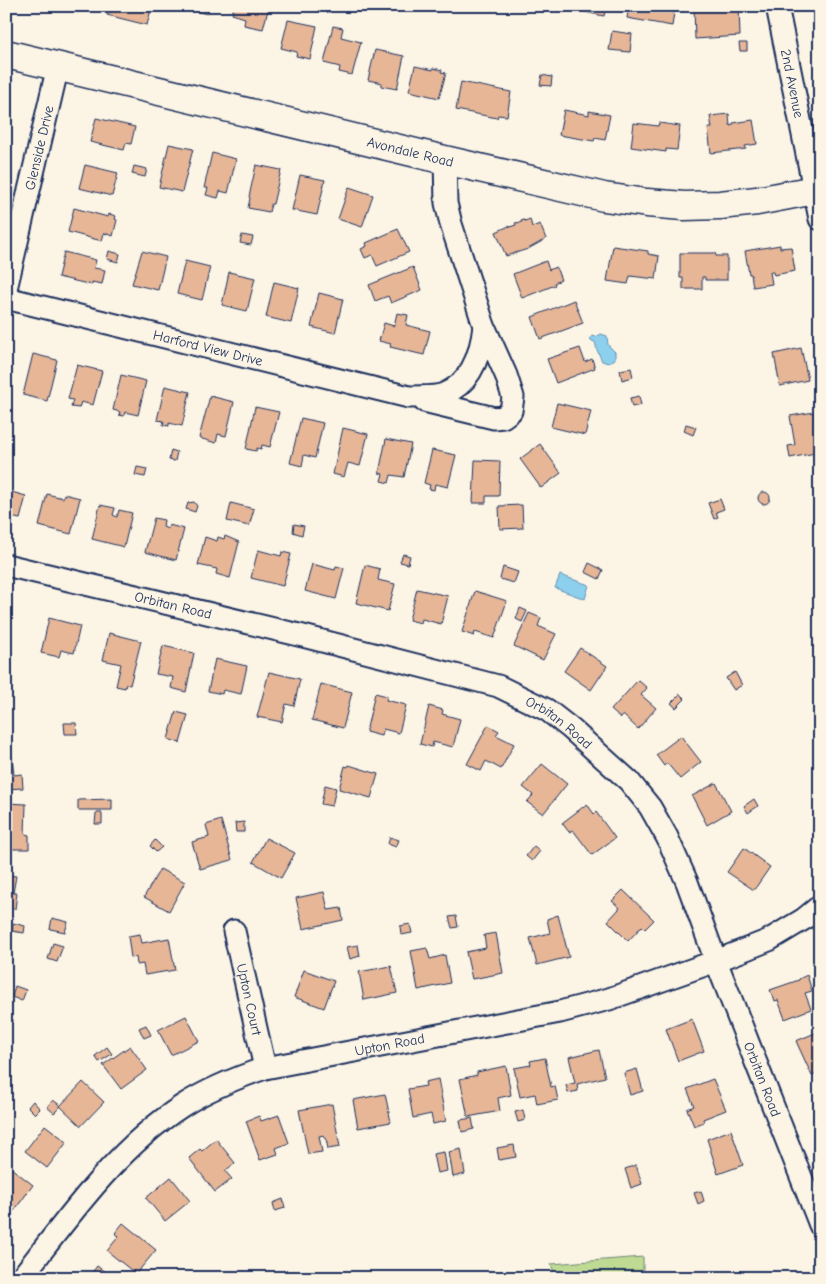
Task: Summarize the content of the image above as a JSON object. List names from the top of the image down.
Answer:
{
  "streets": {
    "street": [
      "2nd Avenue",
      "Glenside Drive",
      "Avondale Road",
      "Harford View Drive",
      "Orbitan Road",
      "Upton Court",
      "Upton Road"
    ]
  },
  "crossings": [
    ["2nd Avenue", "Avondale Road"],
    ["Glenside Drive", "Avondale Road"],
    ["Avondale Road", "Harford View Drive"],
    ["Orbitan Road", "Upton Road"],
    ["Upton Court", "Upton Road"]
  ]
}
